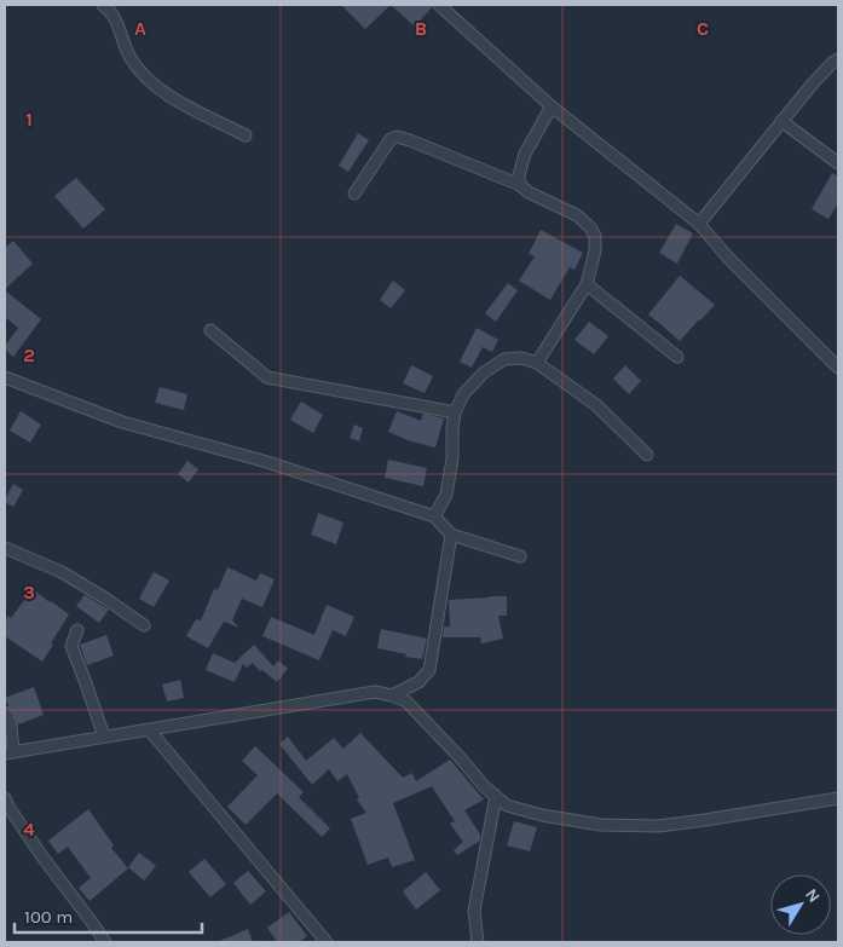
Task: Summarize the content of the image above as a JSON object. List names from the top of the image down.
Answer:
{
  "scale_bar": "100 m",
  "north": "top right",
  "grid": {
    "columns": ["A", "B", "C"],
    "rows": [
      "1",
      "2",
      "3",
      "4"
    ]
  }
}
